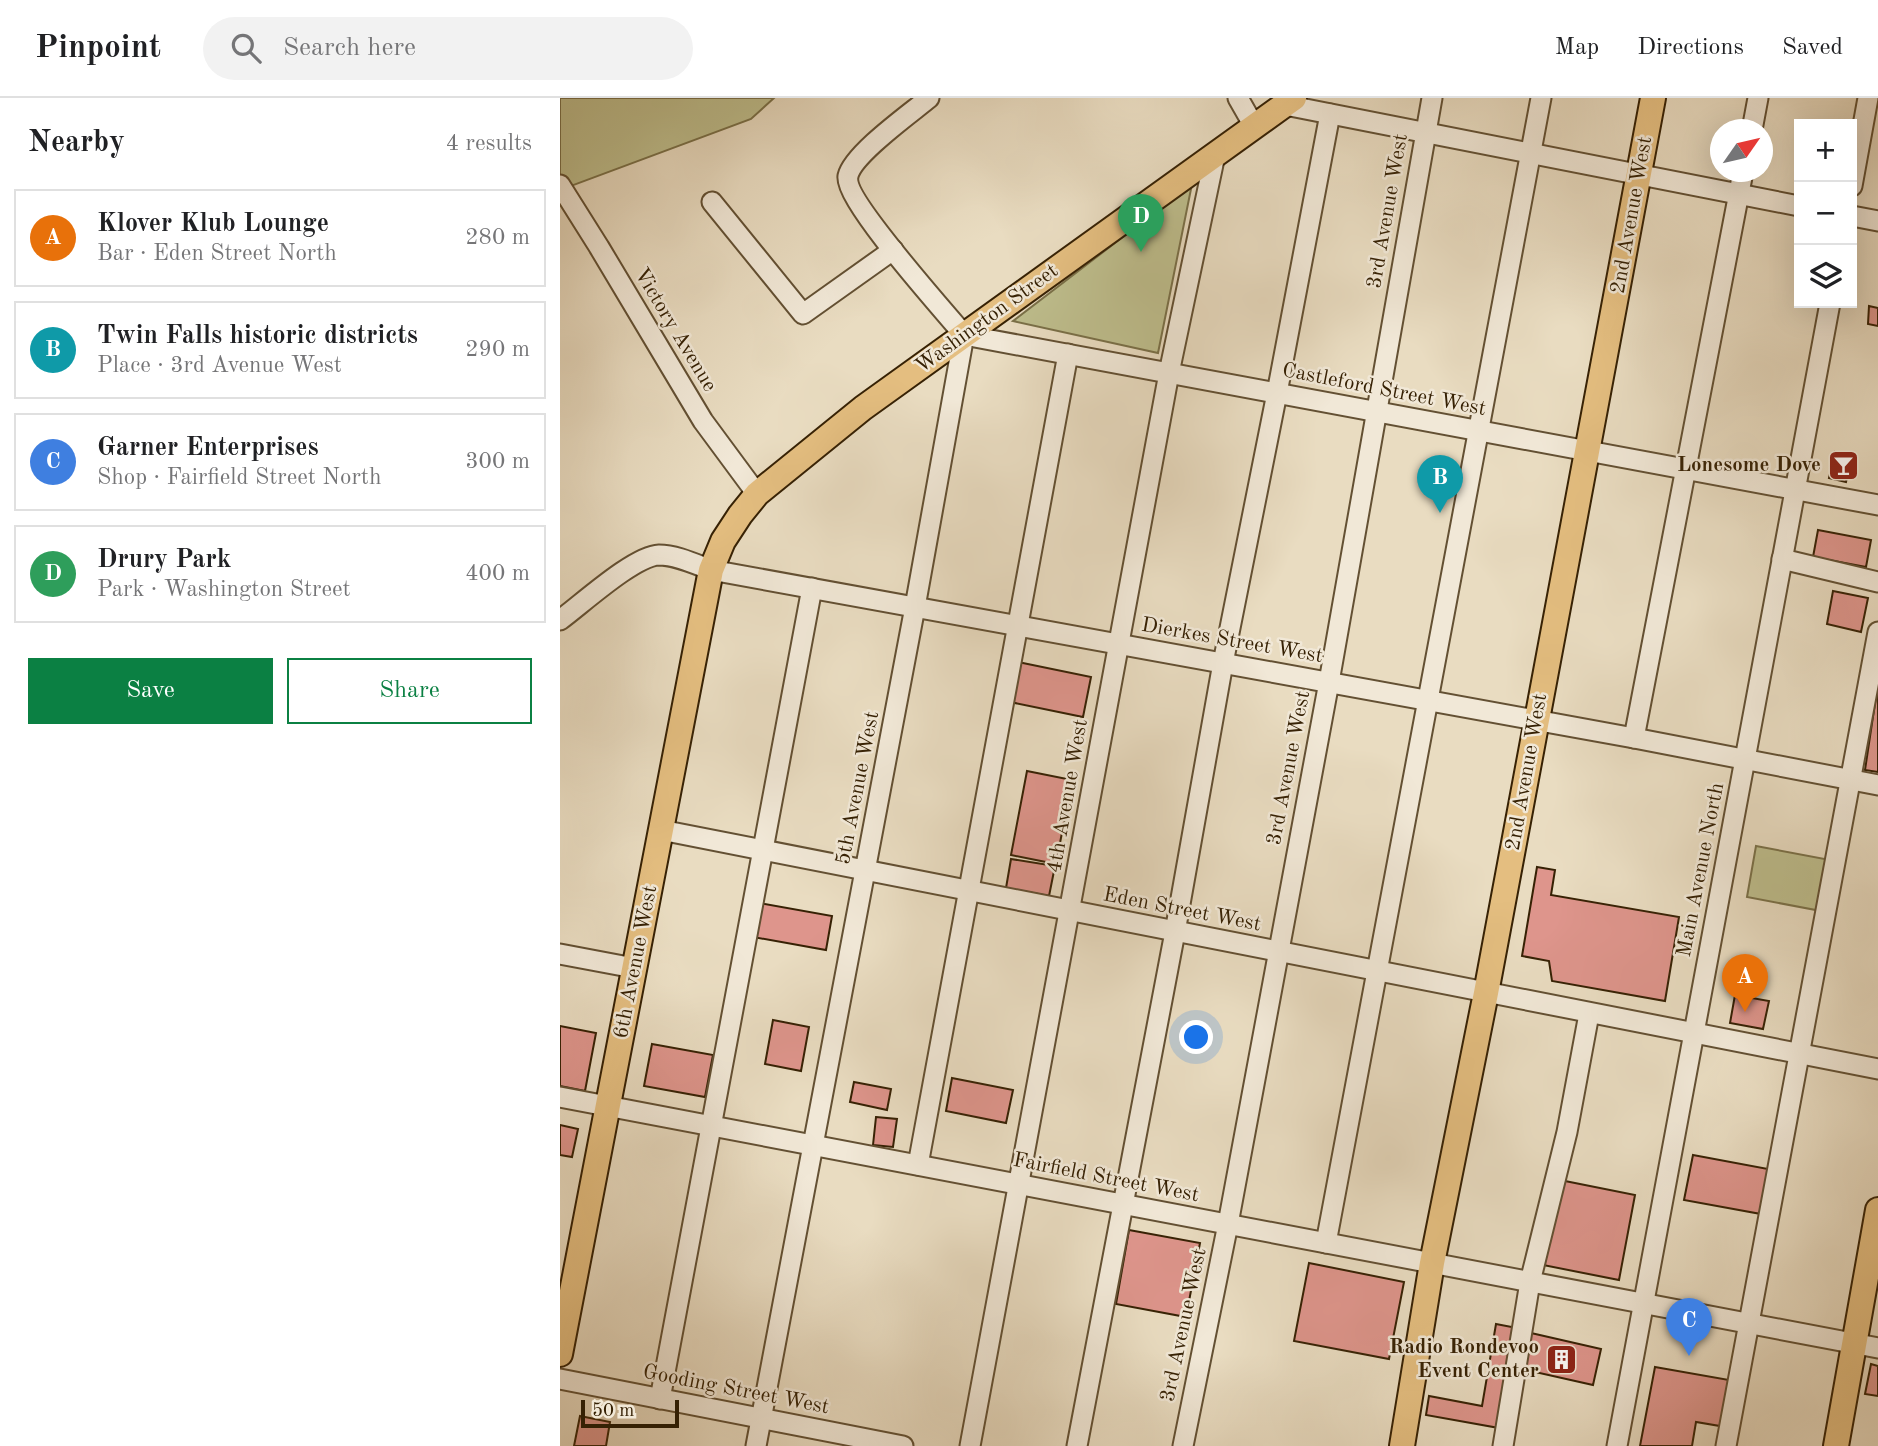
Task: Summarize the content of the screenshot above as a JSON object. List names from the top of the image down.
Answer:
{
  "streets": {
    "main road": ["2nd Avenue West", "Washington Street", "6th Avenue West"],
    "street": [
      "3rd Avenue West",
      "Victory Avenue",
      "Castleford Street West",
      "Dierkes Street West",
      "5th Avenue West",
      "4th Avenue West",
      "Main Avenue North",
      "Eden Street West",
      "Fairfield Street West",
      "Gooding Street West"
    ]
  },
  "crossings": [
    ["3rd Avenue West", "Castleford Street West"],
    ["3rd Avenue West", "Dierkes Street West"],
    ["3rd Avenue West", "Eden Street West"],
    ["3rd Avenue West", "Fairfield Street West"],
    ["2nd Avenue West", "Castleford Street West"],
    ["2nd Avenue West", "Dierkes Street West"],
    ["2nd Avenue West", "Eden Street West"],
    ["2nd Avenue West", "Fairfield Street West"],
    ["Washington Street", "Victory Avenue"],
    ["Washington Street", "Castleford Street West"],
    ["Washington Street", "Dierkes Street West"],
    ["Washington Street", "5th Avenue West"],
    ["Washington Street", "4th Avenue West"],
    ["Washington Street", "6th Avenue West"],
    ["Castleford Street West", "5th Avenue West"],
    ["Castleford Street West", "4th Avenue West"],
    ["Castleford Street West", "Main Avenue North"],
    ["Dierkes Street West", "5th Avenue West"],
    ["Dierkes Street West", "4th Avenue West"],
    ["Dierkes Street West", "Main Avenue North"],
    ["Dierkes Street West", "6th Avenue West"],
    ["5th Avenue West", "Eden Street West"],
    ["5th Avenue West", "Fairfield Street West"],
    ["5th Avenue West", "Gooding Street West"],
    ["4th Avenue West", "Eden Street West"],
    ["4th Avenue West", "Fairfield Street West"],
    ["Main Avenue North", "Eden Street West"],
    ["Main Avenue North", "Fairfield Street West"],
    ["Eden Street West", "6th Avenue West"],
    ["6th Avenue West", "Fairfield Street West"]
  ],
  "places": {
    "bar": ["Lonesome Dove"],
    "building": ["Radio Rondevoo Event Center"]
  },
  "scale_bar": "50 m",
  "north": "top right",
  "page": {
    "header": "Pinpoint",
    "search": "Search here",
    "nav": ["Map", "Directions", "Saved"],
    "heading": ["Nearby", "4 results"],
    "map_buttons": ["+", "−"],
    "list": [
      {
        "mark": "A",
        "name": "Klover Klub Lounge",
        "note": "Bar · Eden Street North",
        "value": "280 m"
      },
      {
        "mark": "B",
        "name": "Twin Falls historic districts",
        "note": "Place · 3rd Avenue West",
        "value": "290 m"
      },
      {
        "mark": "C",
        "name": "Garner Enterprises",
        "note": "Shop · Fairfield Street North",
        "value": "300 m"
      },
      {
        "mark": "D",
        "name": "Drury Park",
        "note": "Park · Washington Street",
        "value": "400 m"
      }
    ],
    "pins": [
      "D",
      "B",
      "A",
      "C"
    ],
    "buttons": ["Save", "Share"],
    "scale": "50 m"
  }
}
